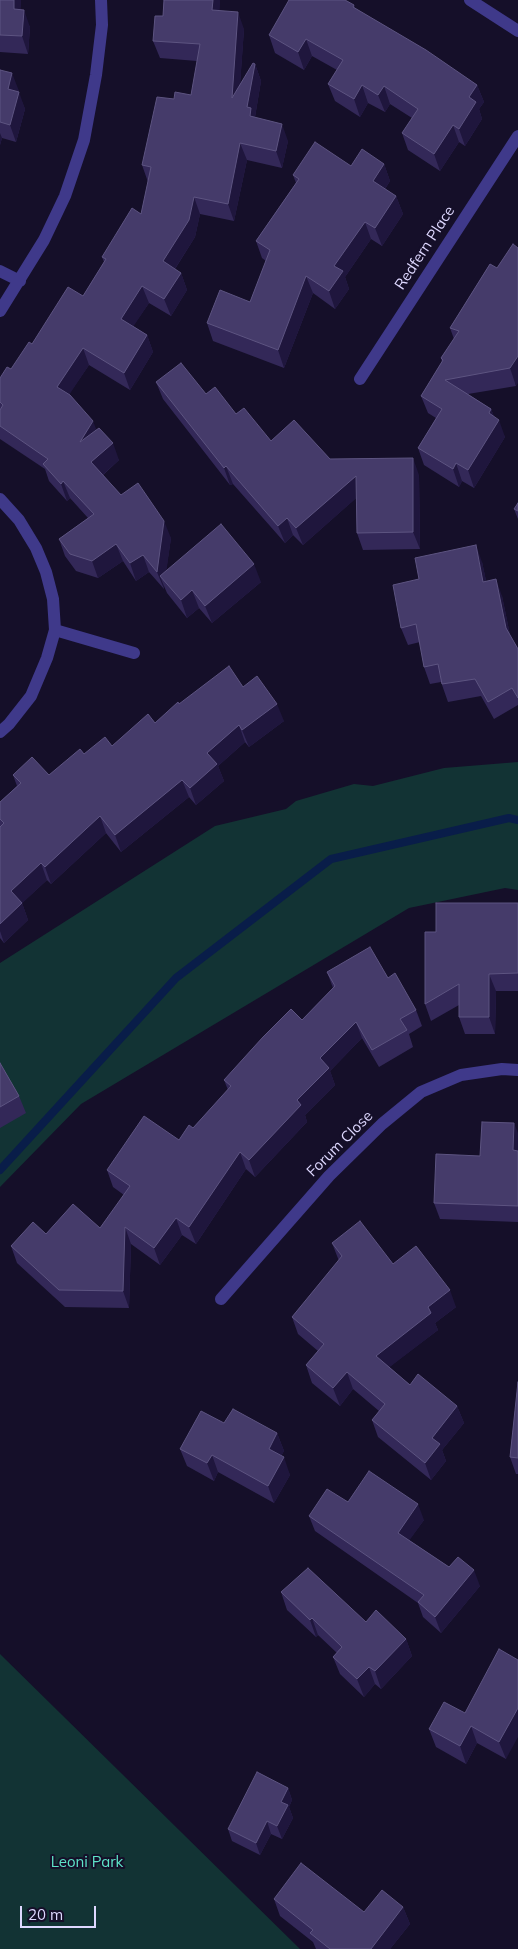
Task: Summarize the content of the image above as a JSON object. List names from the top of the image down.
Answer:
{
  "streets": {
    "street": ["Redfern Place", "Forum Close"]
  },
  "parks": ["Leoni Park"],
  "scale_bar": "20 m"
}
